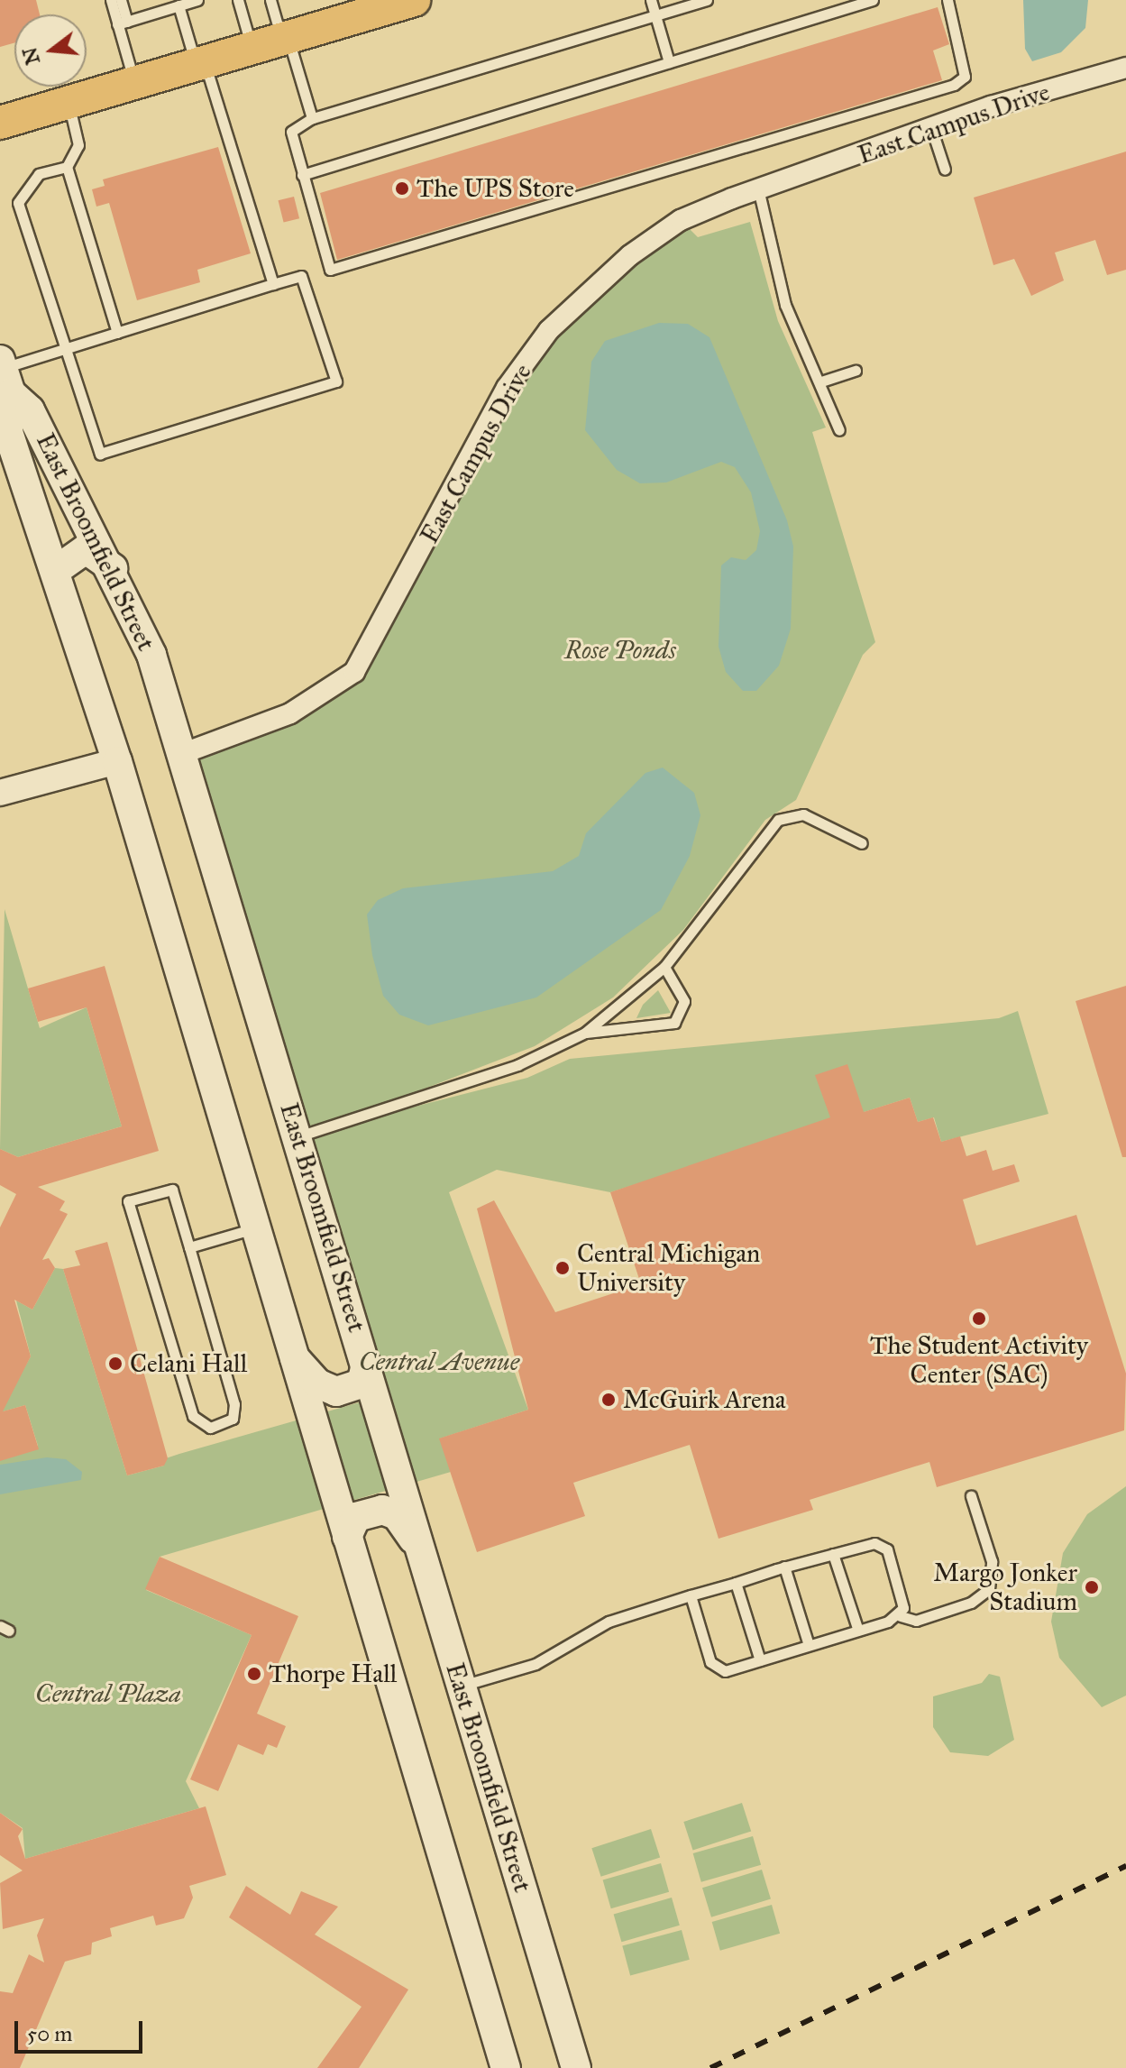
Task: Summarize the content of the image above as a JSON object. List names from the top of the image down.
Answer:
{
  "streets": {
    "main road": ["East Broomfield Street"],
    "street": ["East Campus Drive"]
  },
  "crossings": [
    ["East Campus Drive", "East Broomfield Street"]
  ],
  "parks": ["Rose Ponds", "Central Avenue", "Central Plaza"],
  "places": [
    "The UPS Store",
    "Central Michigan University",
    "The Student Activity Center (SAC)",
    "Celani Hall",
    "McGuirk Arena",
    "Margo Jonker Stadium",
    "Thorpe Hall"
  ],
  "scale_bar": "50 m",
  "north": "left"
}
